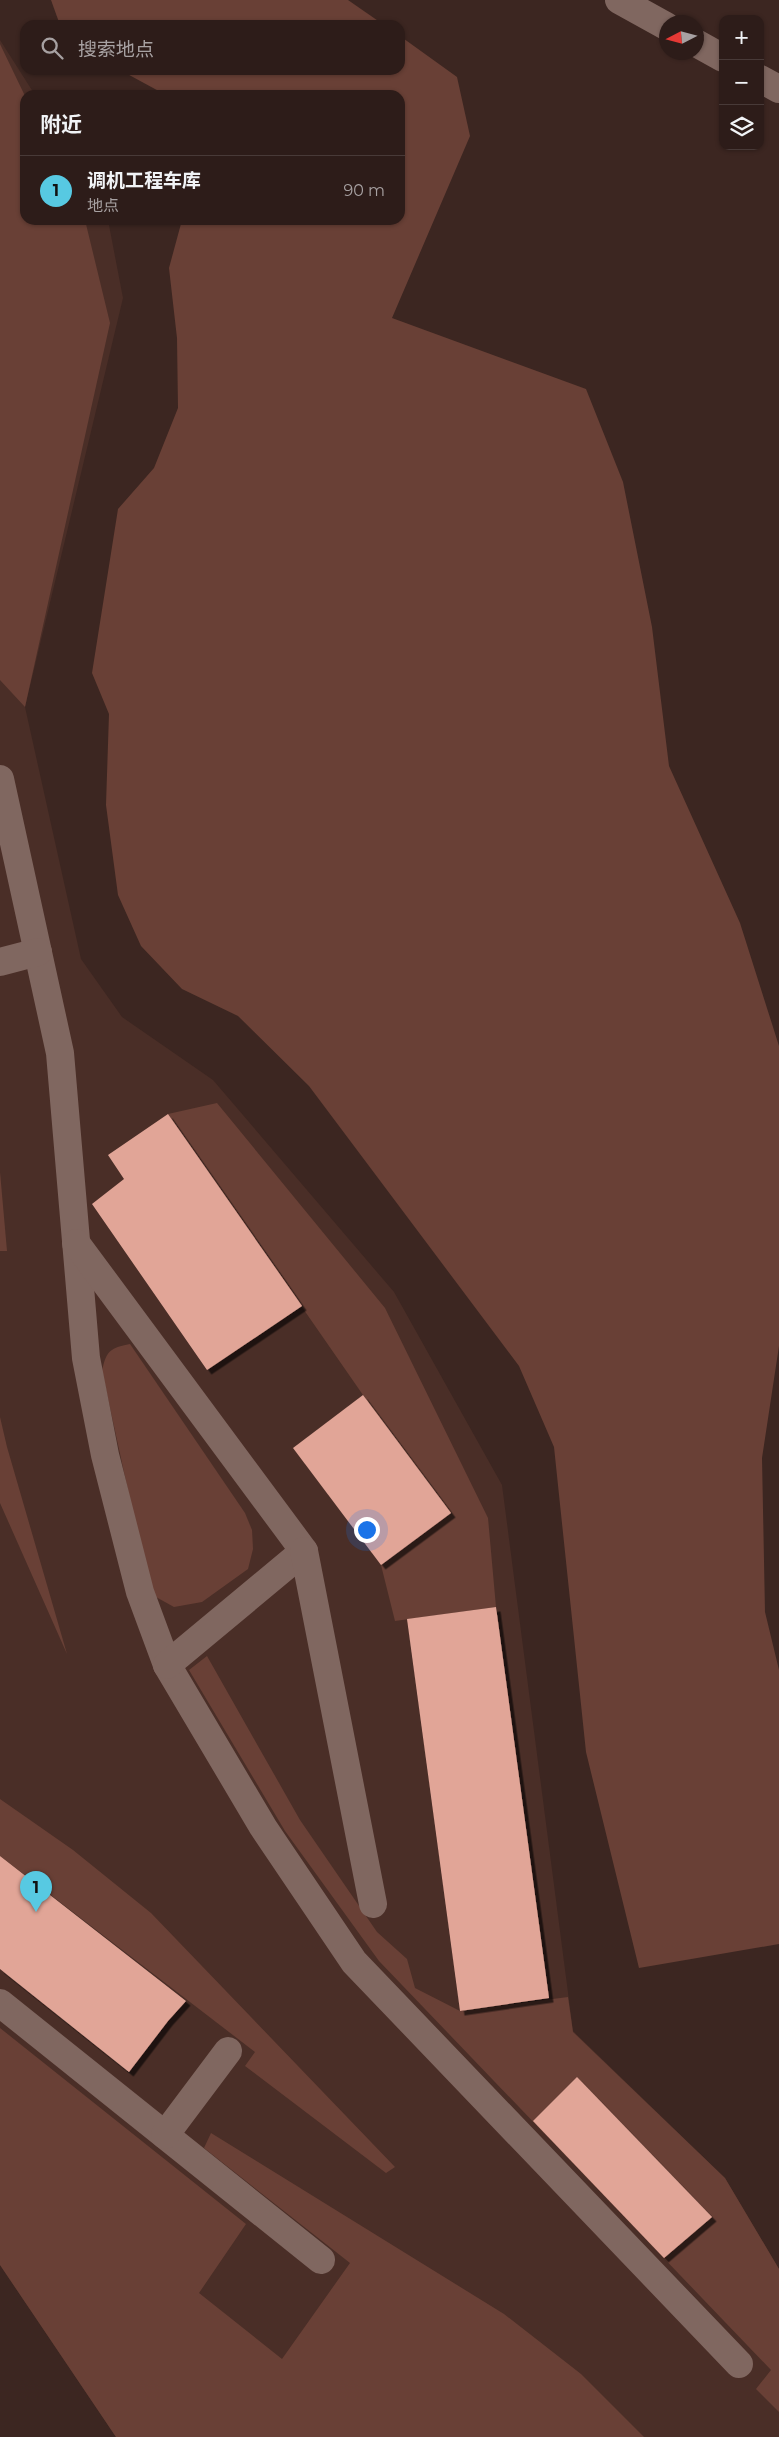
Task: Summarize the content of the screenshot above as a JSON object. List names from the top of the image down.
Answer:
{
  "north": "left",
  "page": {
    "map_buttons": ["+", "−"],
    "search": "搜索地点",
    "heading": "附近",
    "list": [
      {
        "mark": "1",
        "name": "调机工程车库",
        "note": "地点",
        "value": "90 m"
      }
    ],
    "pins": "1"
  }
}
